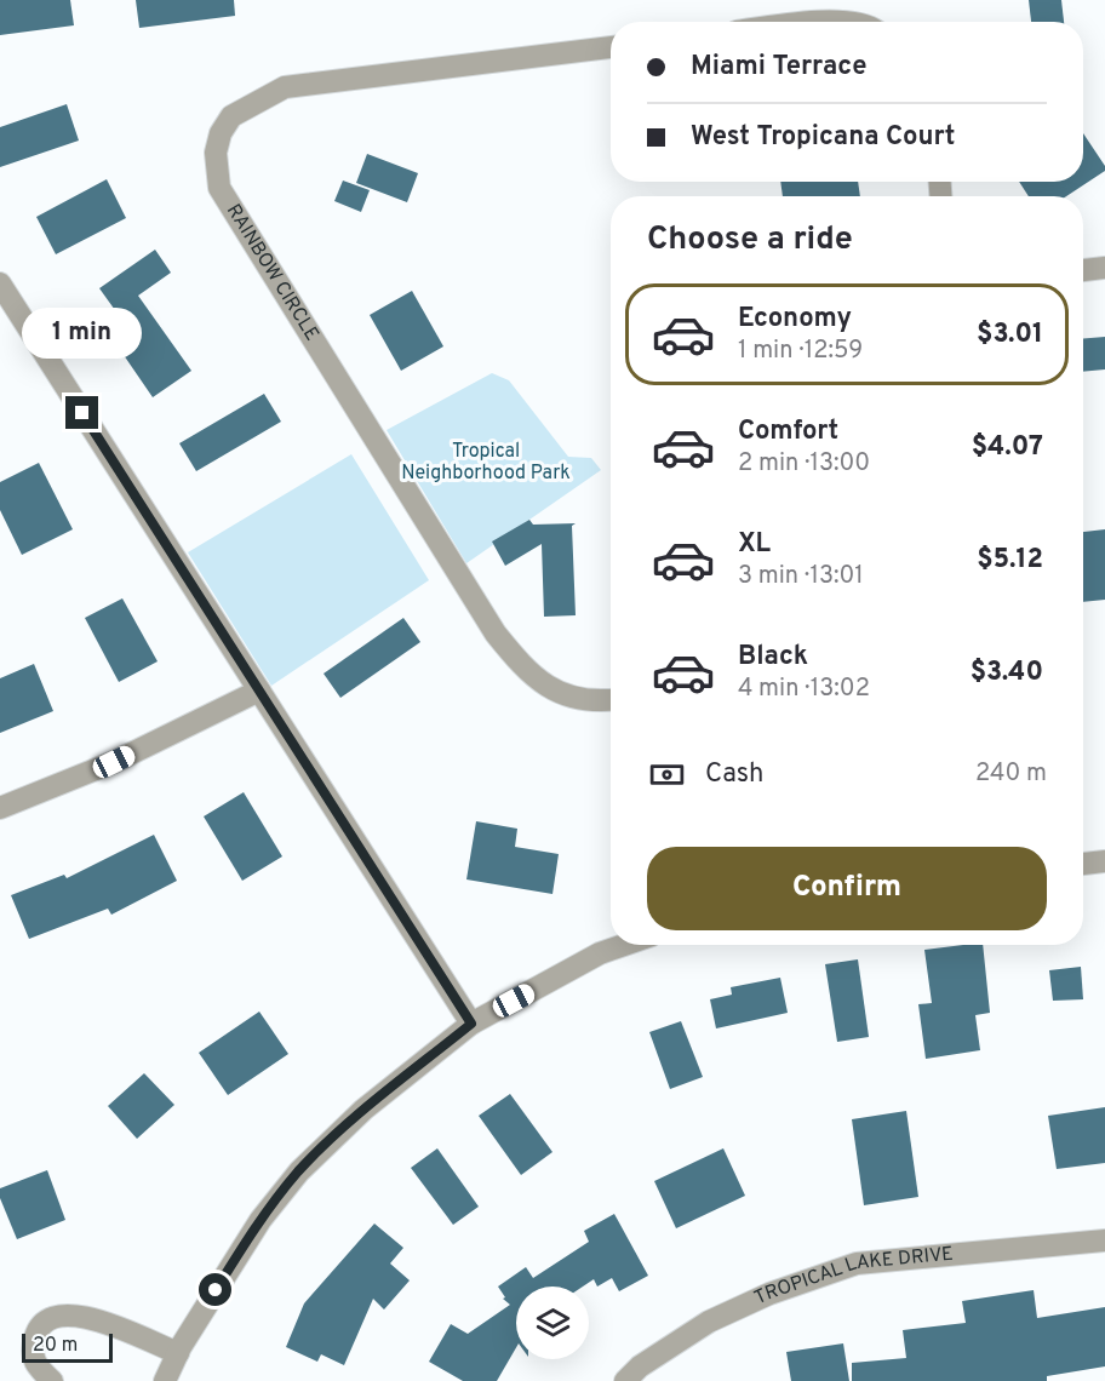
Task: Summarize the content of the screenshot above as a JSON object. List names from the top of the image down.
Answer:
{
  "streets": {
    "street": ["RAINBOW CIRCLE", "TROPICAL LAKE DRIVE"]
  },
  "parks": ["Tropical Neighborhood Park"],
  "scale_bar": "20 m",
  "page": {
    "banner": ["Miami Terrace", "West Tropicana Court"],
    "heading": "Choose a ride",
    "list": [
      {
        "name": "Economy",
        "note": "1 min · 12:59",
        "value": "$3.01"
      },
      {
        "name": "Comfort",
        "note": "2 min · 13:00",
        "value": "$4.07"
      },
      {
        "name": "XL",
        "note": "3 min · 13:01",
        "value": "$5.12"
      },
      {
        "name": "Black",
        "note": "4 min · 13:02",
        "value": "$3.40"
      }
    ],
    "bubble": "1 min",
    "pay": ["Cash", "240 m"],
    "buttons": "Confirm",
    "scale": "20 m"
  }
}
